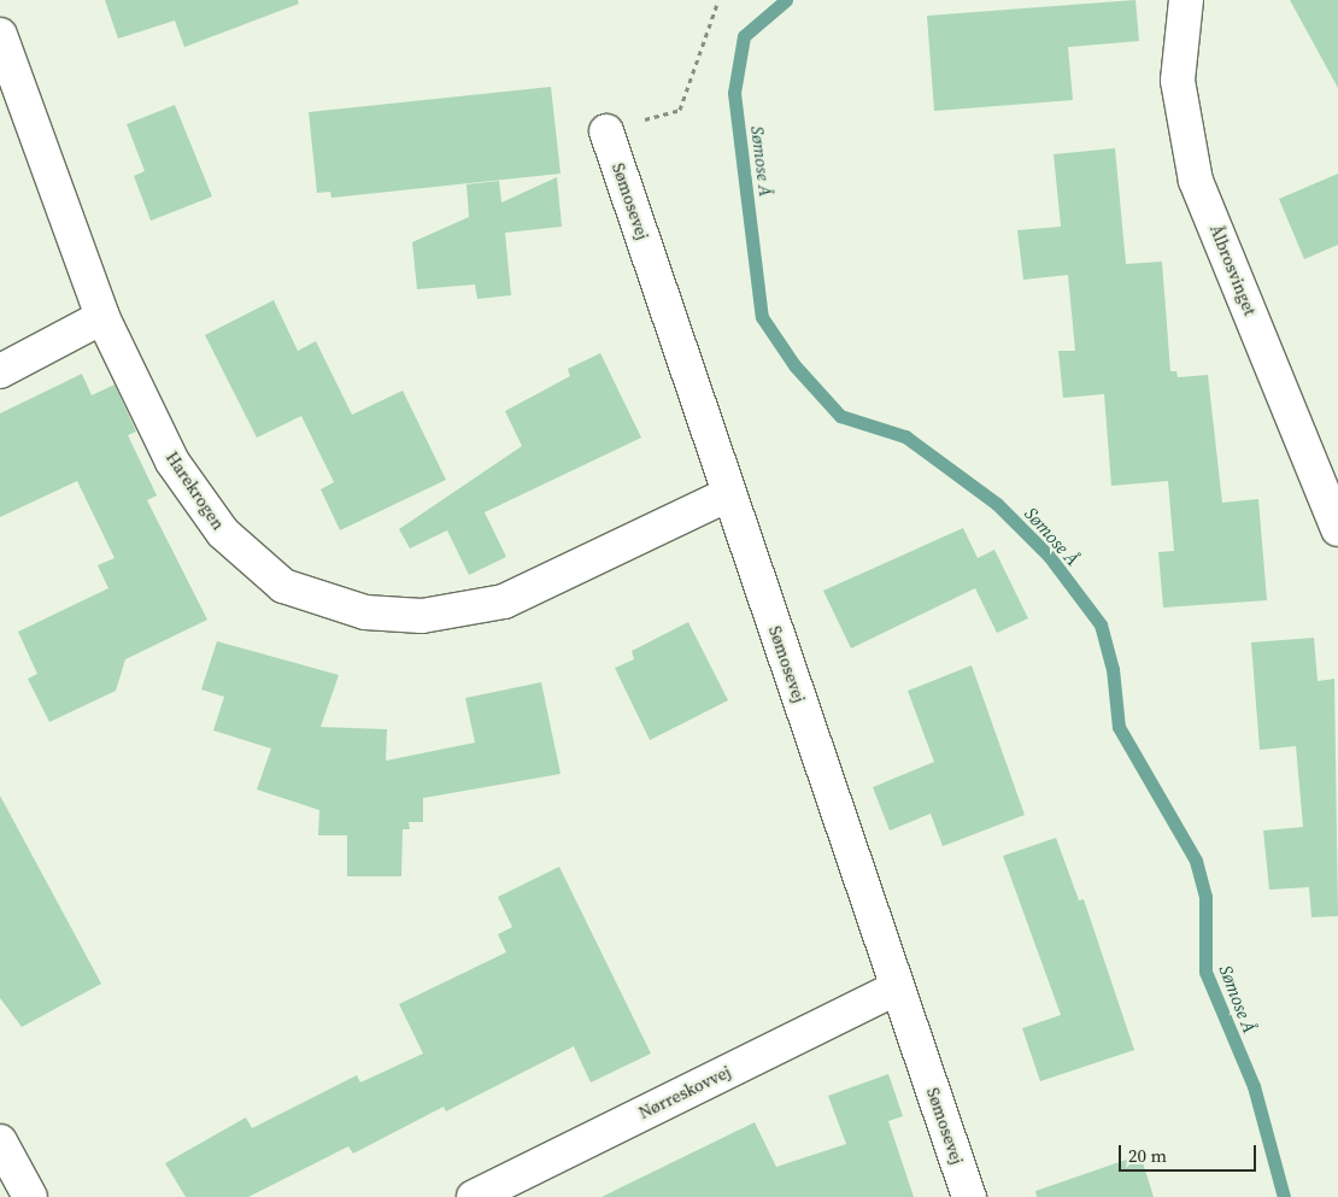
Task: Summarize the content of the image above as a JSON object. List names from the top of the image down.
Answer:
{
  "streets": {
    "street": [
      "Sømosevej",
      "Ålbrosvinget",
      "Harekrogen",
      "Nørreskovvej"
    ]
  },
  "crossings": [
    ["Sømosevej", "Harekrogen"],
    ["Sømosevej", "Nørreskovvej"]
  ],
  "water": ["Sømose Å"],
  "scale_bar": "20 m"
}
